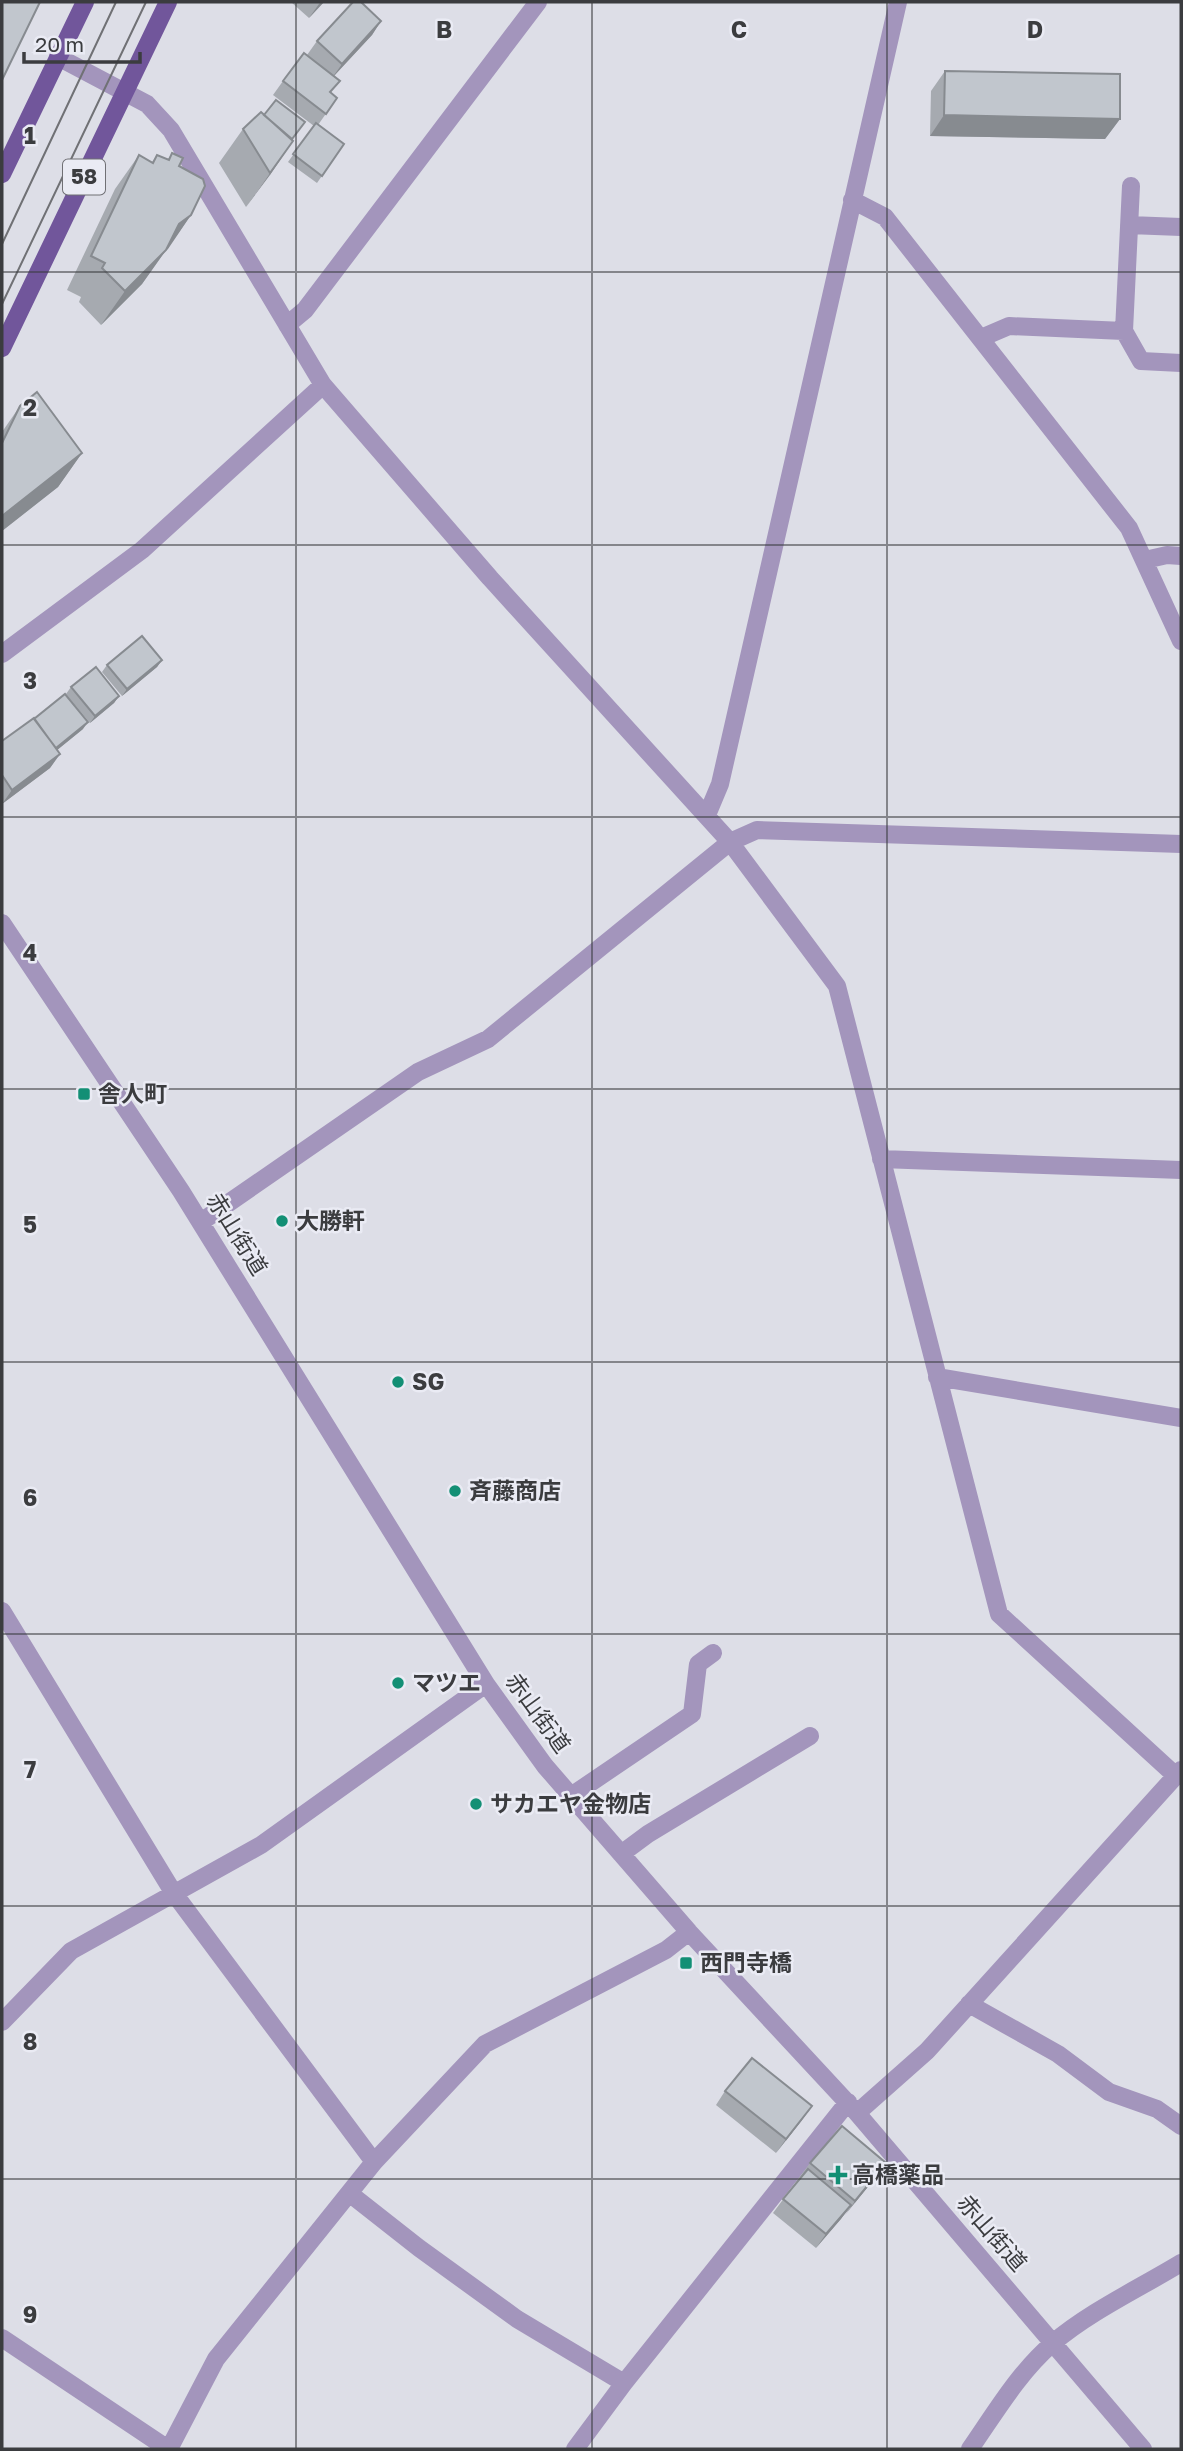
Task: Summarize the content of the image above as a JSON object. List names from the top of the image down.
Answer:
{
  "streets": {
    "main road": ["58"],
    "street": ["赤山街道"]
  },
  "places": {
    "transit": ["舎人町", "西門寺橋"],
    "other": [
      "大勝軒",
      "SG",
      "斉藤商店",
      "マツエ",
      "サカエヤ金物店"
    ],
    "health": ["高橋薬品"]
  },
  "scale_bar": "20 m",
  "grid": {
    "columns": ["B", "C", "D"],
    "rows": [
      "1",
      "2",
      "3",
      "4",
      "5",
      "6",
      "7",
      "8",
      "9"
    ]
  }
}
